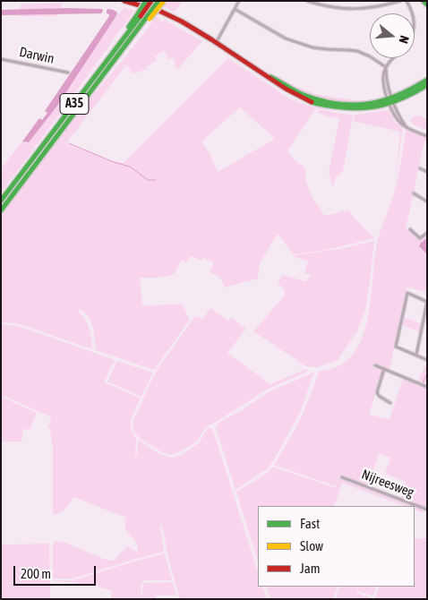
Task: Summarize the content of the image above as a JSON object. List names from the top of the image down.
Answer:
{
  "streets": {
    "main road": ["A35"],
    "street": ["Darwin", "Nijreesweg"]
  },
  "legend": ["Fast", "Slow", "Jam"],
  "scale_bar": "200 m",
  "north": "right"
}
